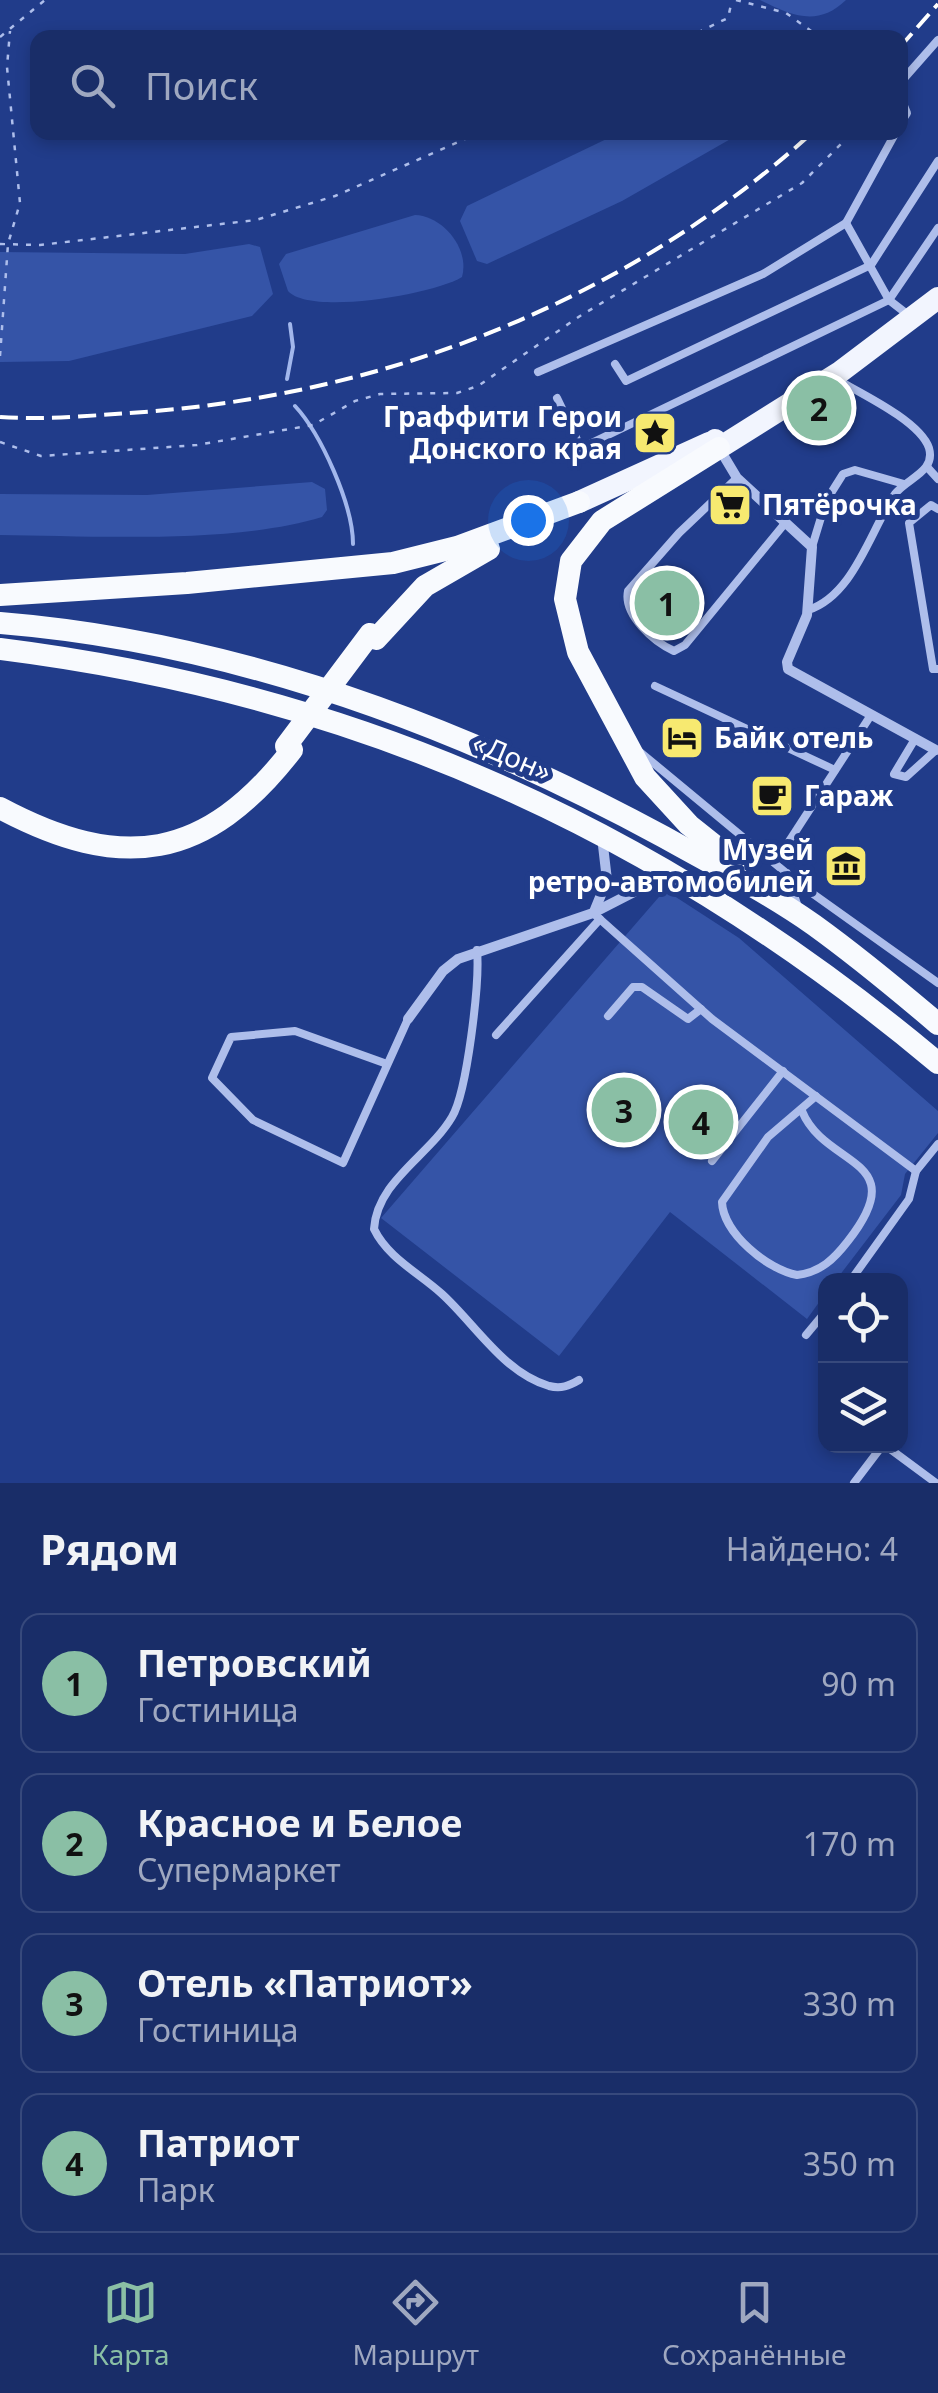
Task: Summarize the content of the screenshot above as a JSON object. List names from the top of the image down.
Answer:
{
  "streets": {
    "highway": ["«Дон»"]
  },
  "places": {
    "place": ["Граффити Герои Донского края"],
    "supermarket": ["Пятёрочка"],
    "hotel": ["Байк отель"],
    "cafe": ["Гараж"],
    "museum": ["Музей ретро-автомобилей"]
  },
  "page": {
    "search": "Поиск",
    "pins": [
      "2",
      "1",
      "3",
      "4"
    ],
    "heading": ["Рядом", "Найдено: 4"],
    "list": [
      {
        "mark": "1",
        "name": "Петровский",
        "note": "Гостиница",
        "value": "90 m"
      },
      {
        "mark": "2",
        "name": "Красное и Белое",
        "note": "Супермаркет",
        "value": "170 m"
      },
      {
        "mark": "3",
        "name": "Отель «Патриот»",
        "note": "Гостиница",
        "value": "330 m"
      },
      {
        "mark": "4",
        "name": "Патриот",
        "note": "Парк",
        "value": "350 m"
      }
    ],
    "nav": ["Карта", "Маршрут", "Сохранённые"]
  }
}
